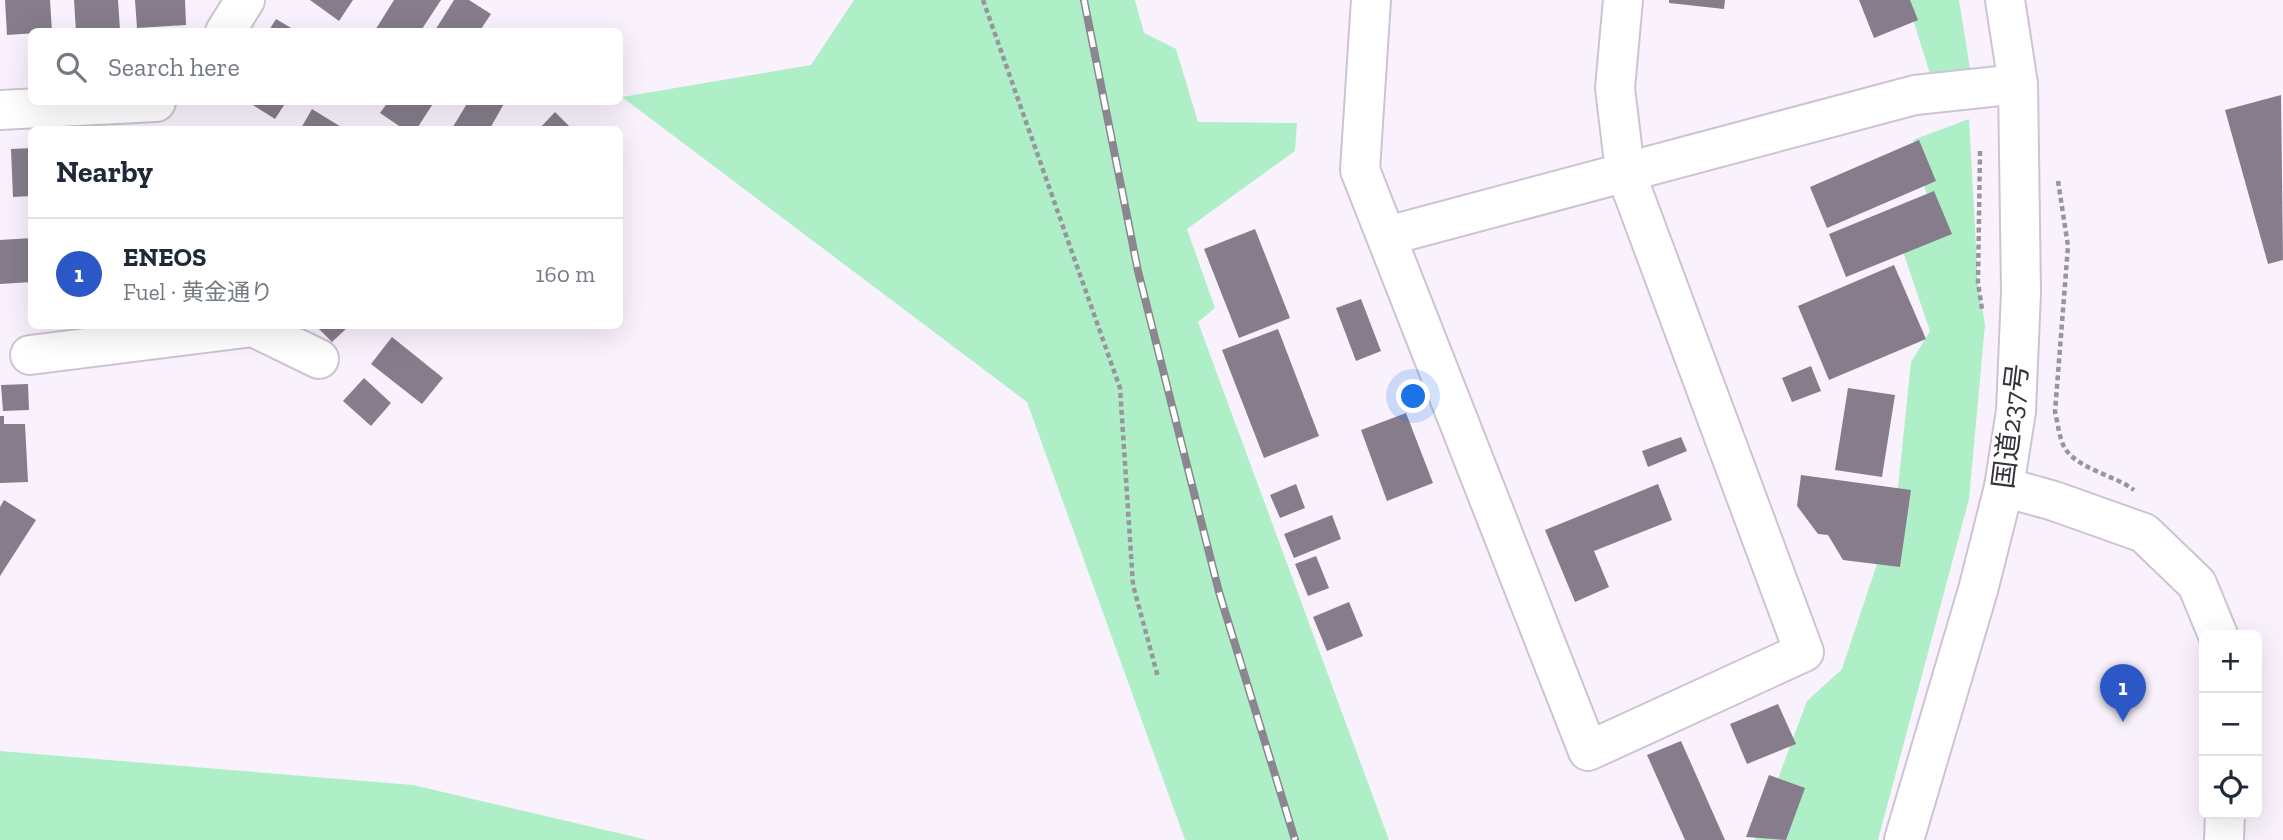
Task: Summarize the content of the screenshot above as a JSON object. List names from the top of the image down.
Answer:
{
  "streets": {
    "main road": ["国道237号"]
  },
  "page": {
    "search": "Search here",
    "heading": "Nearby",
    "list": [
      {
        "mark": "1",
        "name": "ENEOS",
        "note": "Fuel · 黄金通り",
        "value": "160 m"
      }
    ],
    "map_buttons": ["+", "−"],
    "pins": "1"
  }
}
